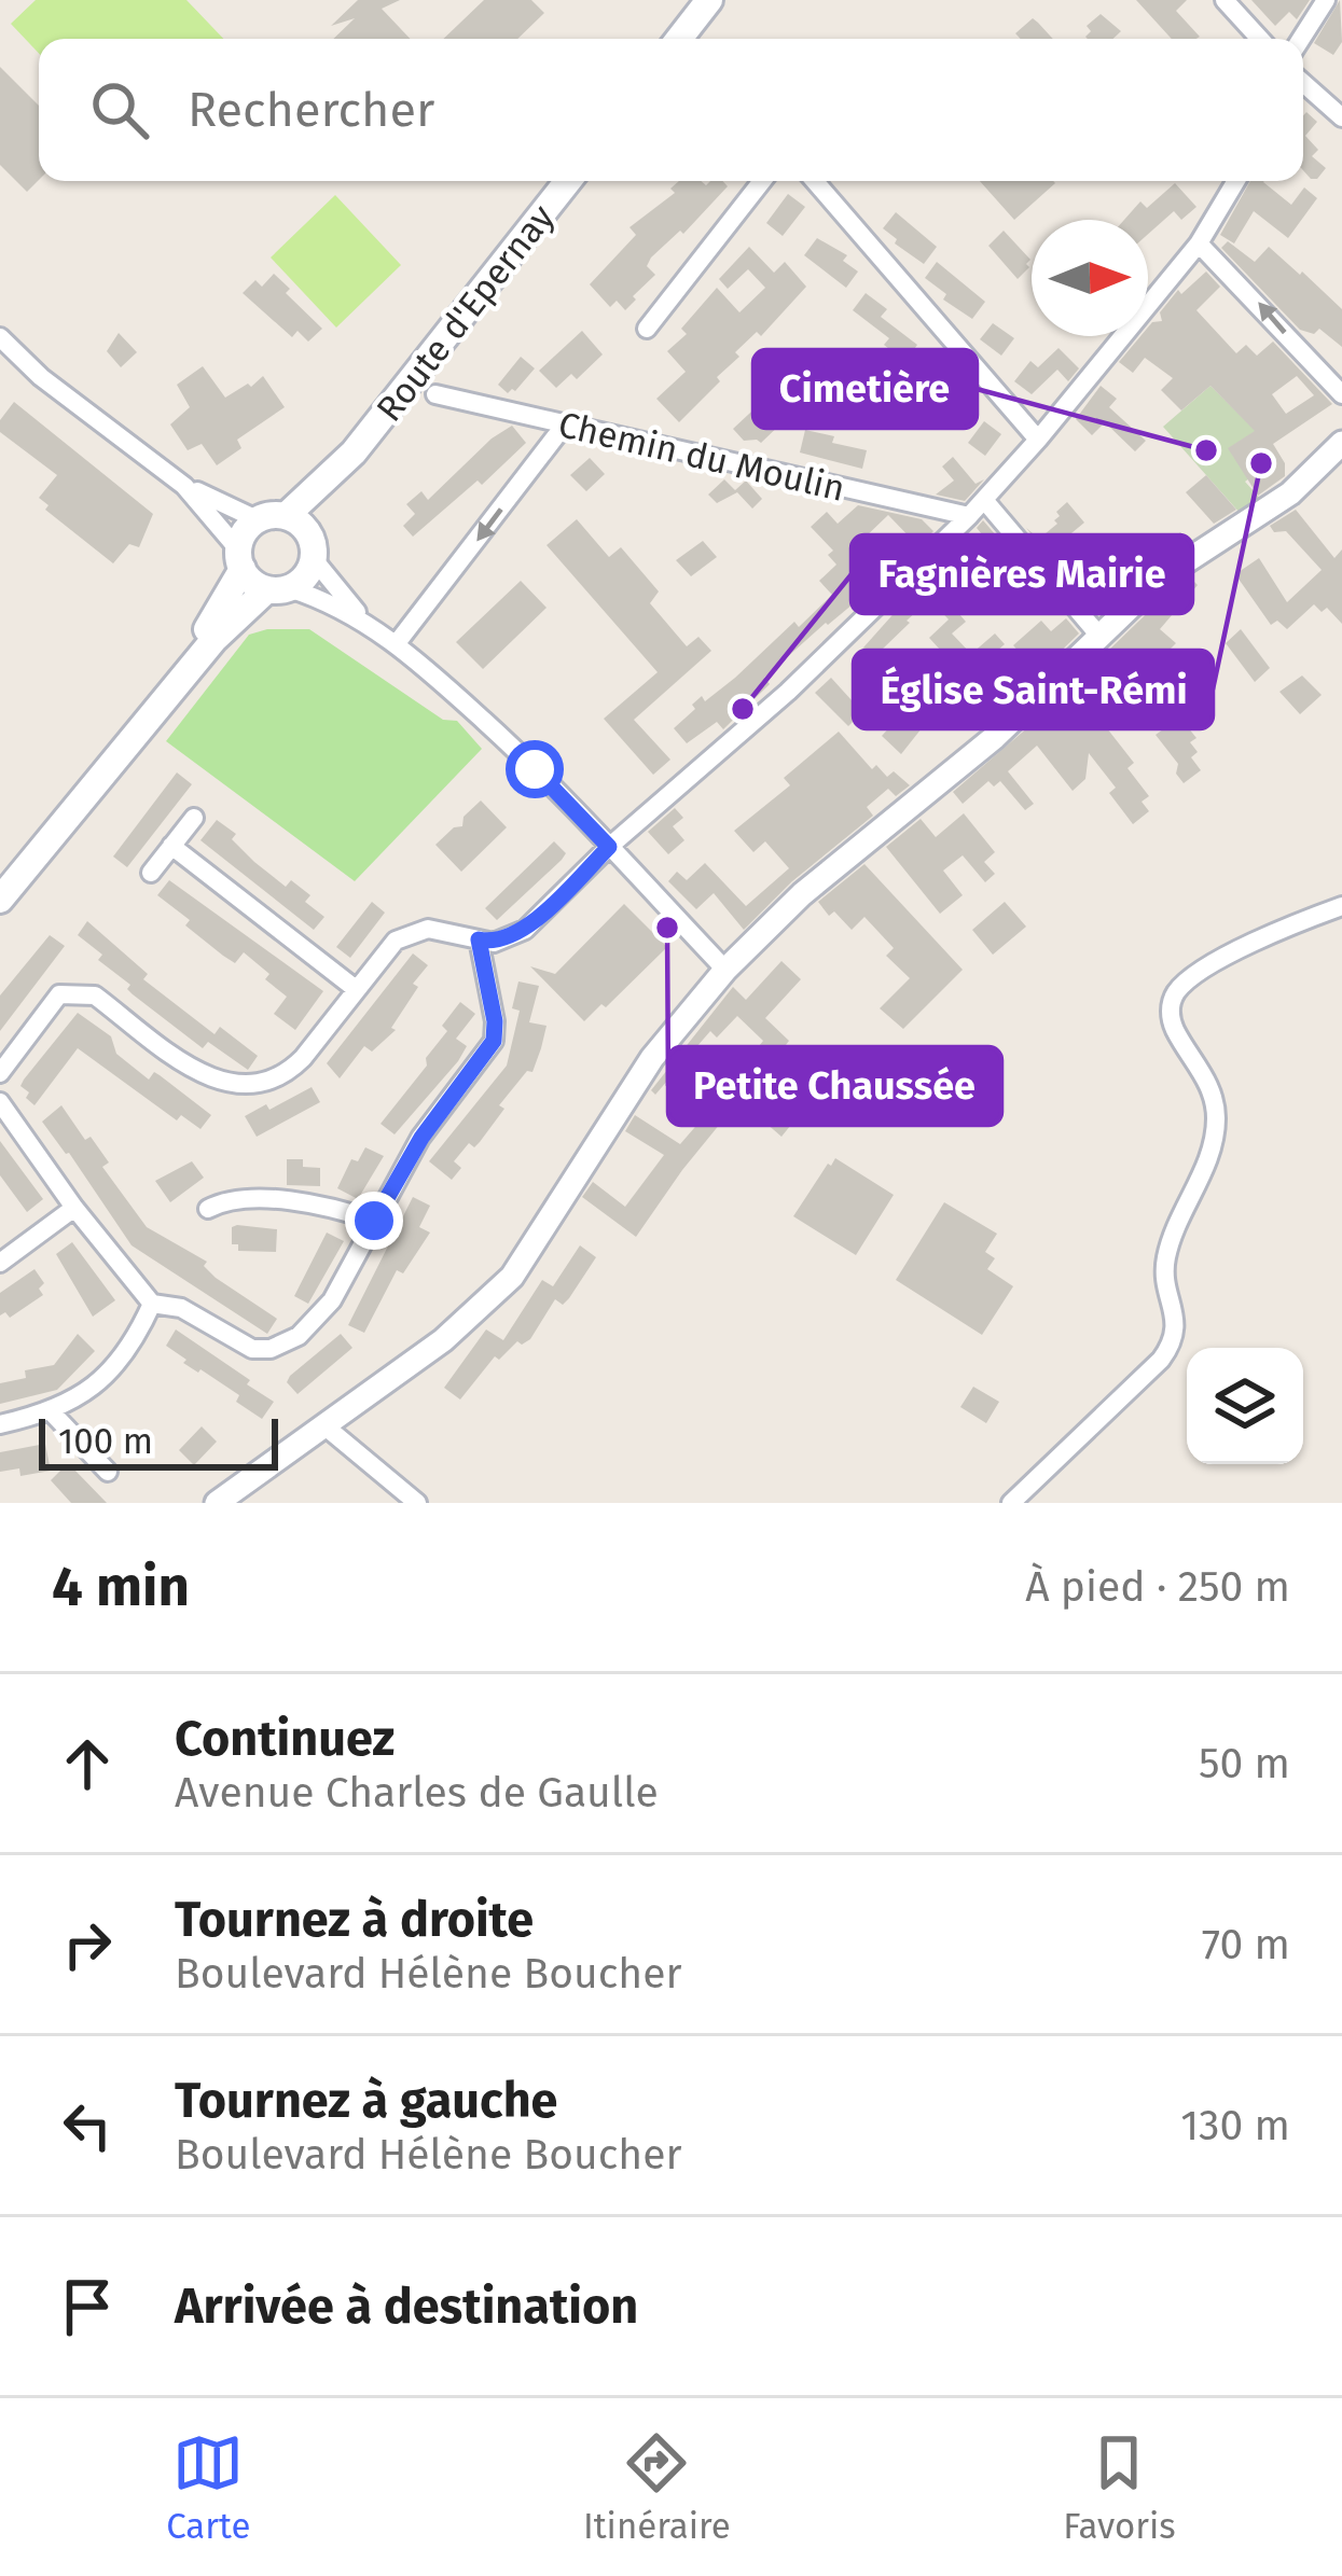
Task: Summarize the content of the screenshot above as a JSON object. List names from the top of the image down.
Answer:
{
  "streets": {
    "main road": ["Route d'Epernay"],
    "street": ["Chemin du Moulin"]
  },
  "places": [
    "Cimetière",
    "Église Saint-Rémi",
    "Fagnières Mairie",
    "Petite Chaussée"
  ],
  "scale_bar": "100 m",
  "north": "right",
  "page": {
    "search": "Rechercher",
    "scale": "100 m",
    "heading": ["4 min", "À pied · 250 m"],
    "list": [
      ["Continuez", "Avenue Charles de Gaulle", "50 m"],
      ["Tournez à droite", "Boulevard Hélène Boucher", "70 m"],
      ["Tournez à gauche", "Boulevard Hélène Boucher", "130 m"],
      "Arrivée à destination"
    ],
    "nav": ["Carte", "Itinéraire", "Favoris"]
  }
}
